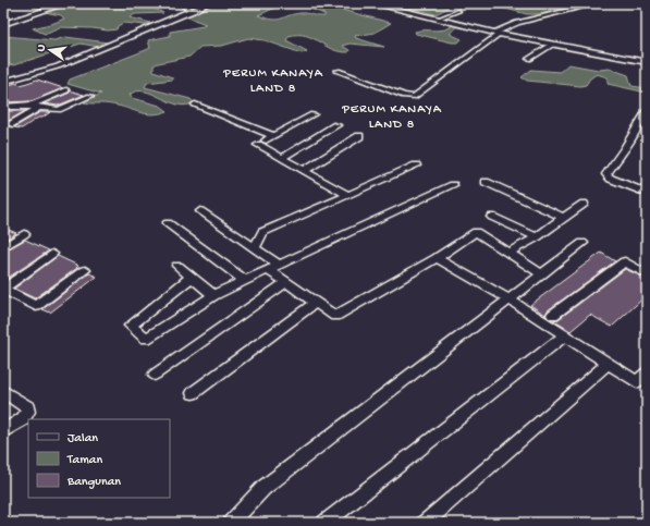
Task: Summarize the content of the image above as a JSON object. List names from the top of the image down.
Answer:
{
  "districts": ["PERUM KANAYA LAND 8", "PERUM KANAYA LAND 8"],
  "legend": ["Jalan", "Taman", "Bangunan"],
  "north": "left"
}
